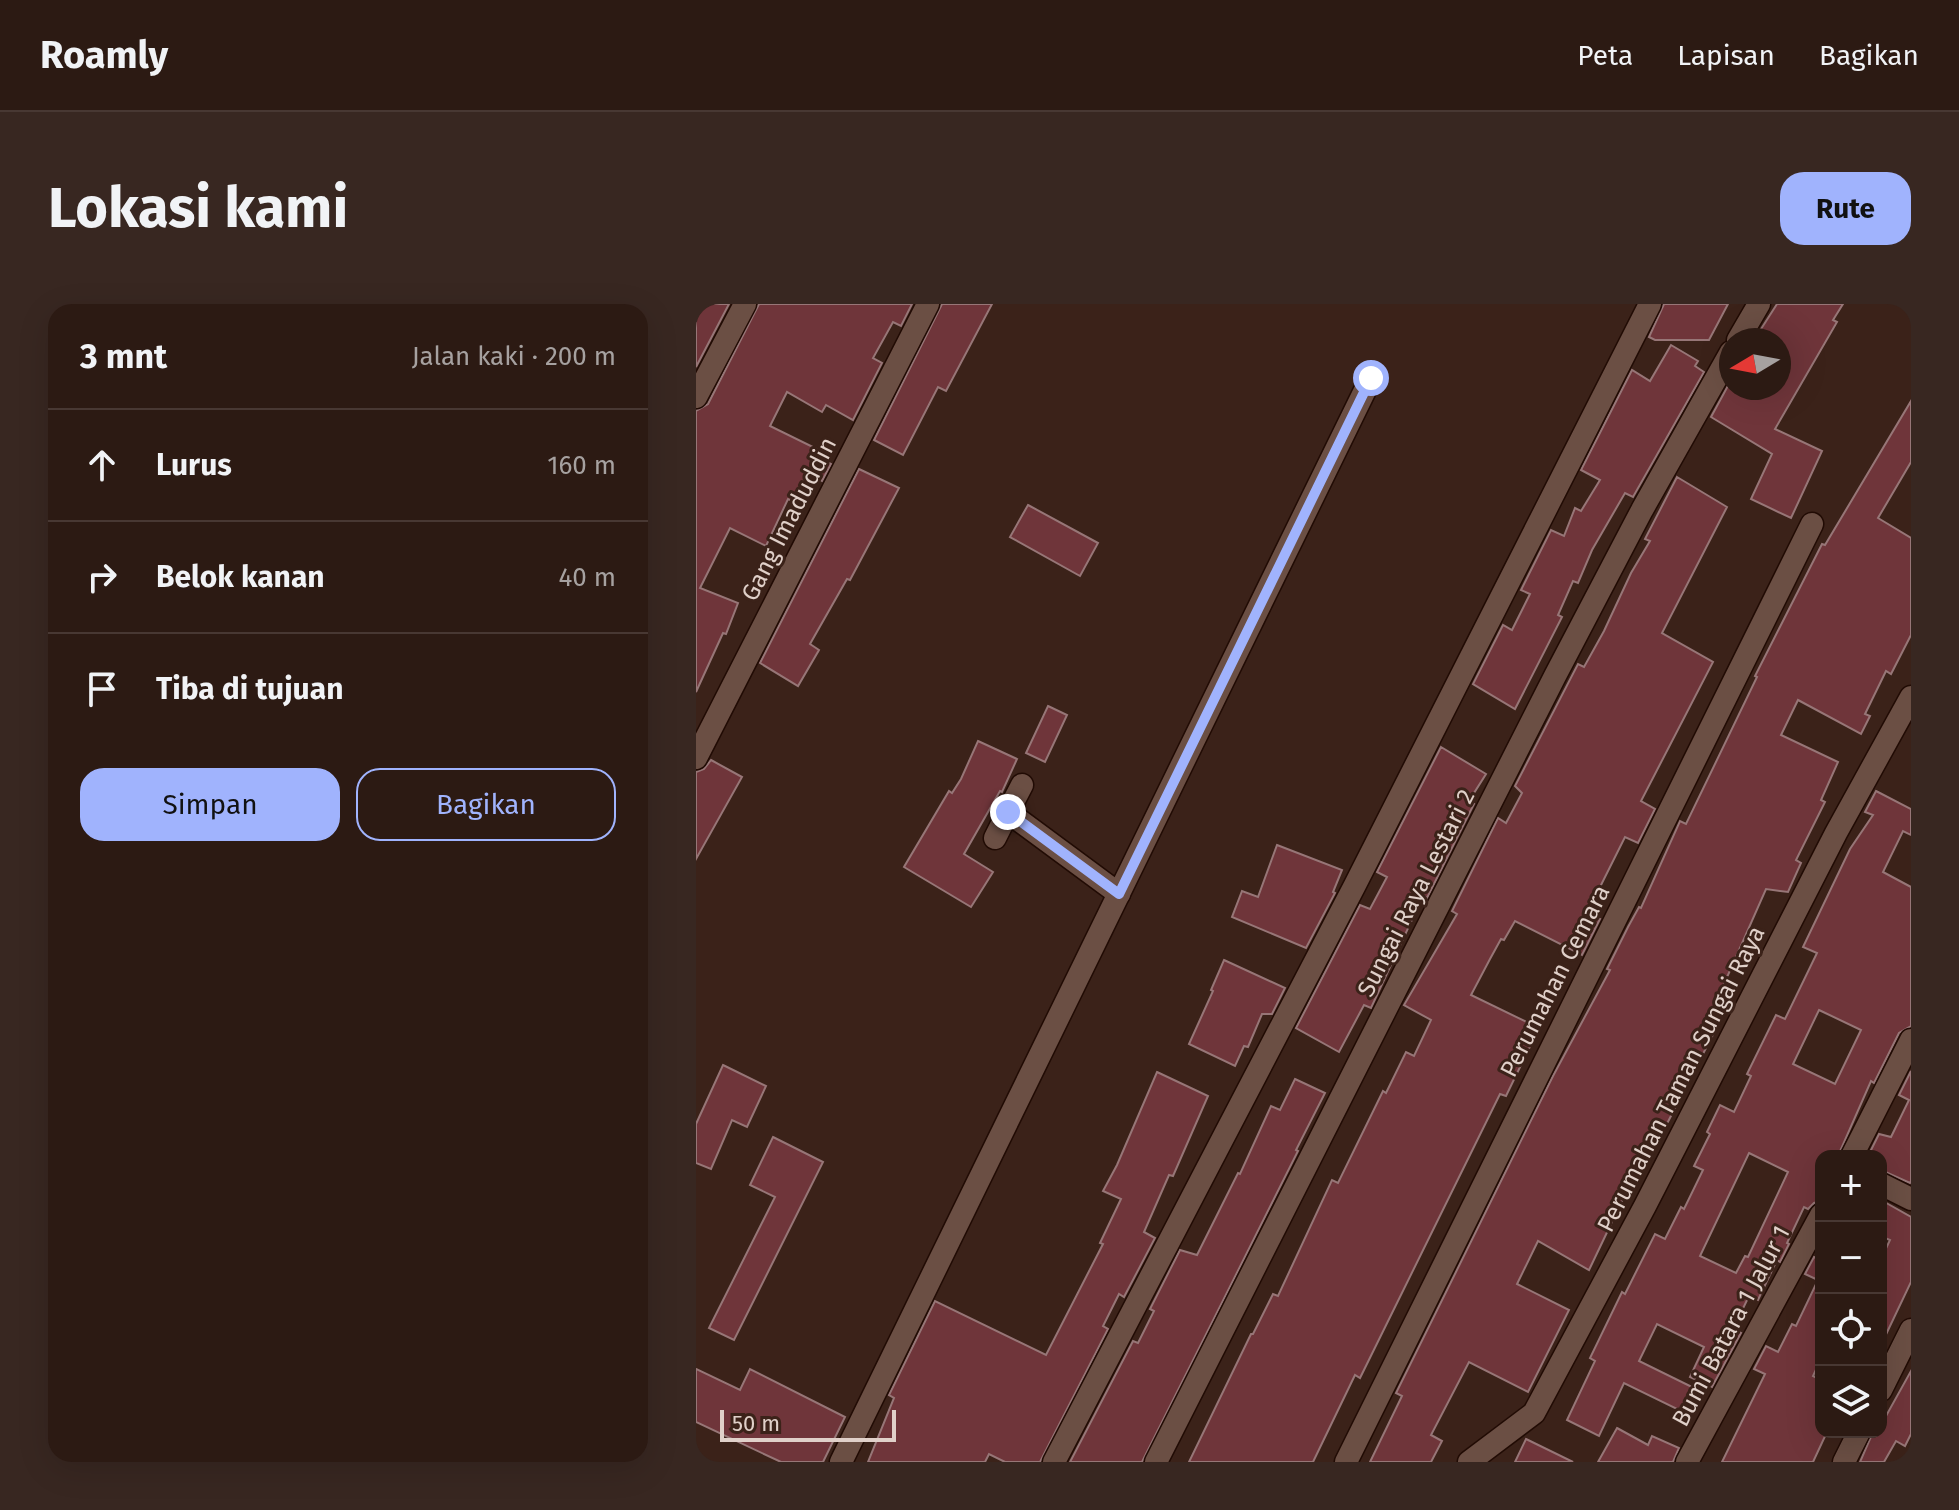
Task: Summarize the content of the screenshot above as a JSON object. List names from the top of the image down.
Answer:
{
  "streets": {
    "street": [
      "Gang Imaduddin",
      "Sungai Raya Lestari 2",
      "Perumahan Cemara",
      "Perumahan Taman Sungai Raya",
      "Bumi Batara 1 Jalur 1"
    ]
  },
  "scale_bar": "50 m",
  "north": "left",
  "page": {
    "header": "Roamly",
    "nav": ["Peta", "Lapisan", "Bagikan"],
    "buttons": [
      "Rute",
      ["Simpan", "Bagikan"]
    ],
    "title": "Lokasi kami",
    "heading": ["3 mnt", "Jalan kaki · 200 m"],
    "list": [
      ["Lurus", "160 m"],
      ["Belok kanan", "40 m"],
      "Tiba di tujuan"
    ],
    "map_buttons": ["+", "−"],
    "scale": "50 m"
  }
}
